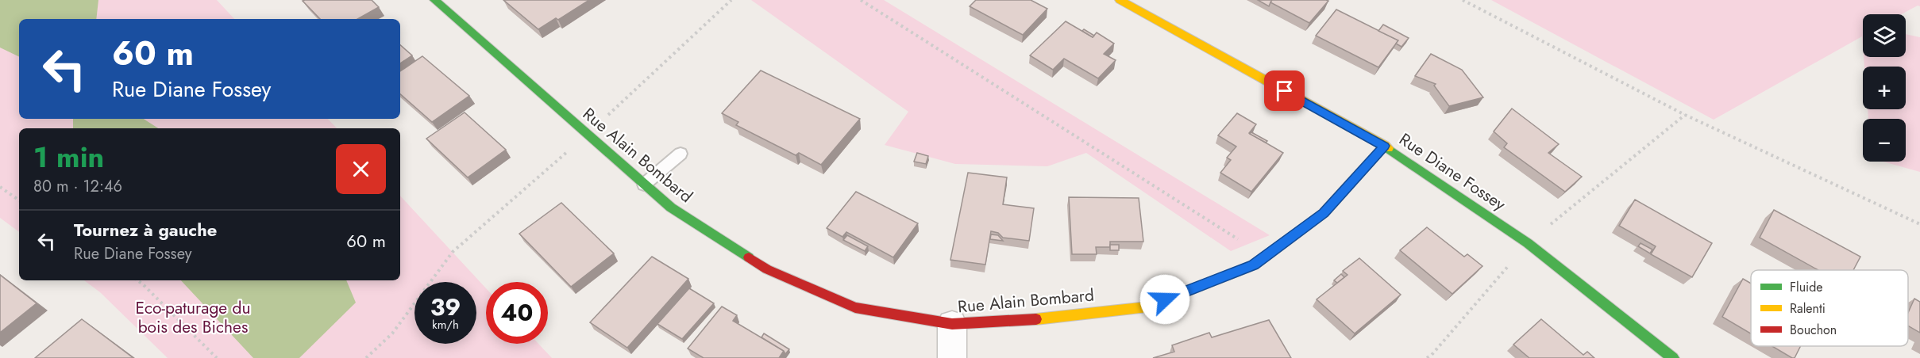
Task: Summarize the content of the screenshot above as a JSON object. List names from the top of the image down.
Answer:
{
  "streets": {
    "street": ["Rue Alain Bombard", "Rue Diane Fossey"]
  },
  "crossings": [
    ["Rue Alain Bombard", "Rue Diane Fossey"]
  ],
  "parks": ["Eco-paturage du bois des Biches"],
  "legend": ["Fluide", "Ralenti", "Bouchon"],
  "page": {
    "map_buttons": ["+", "−"],
    "turn": ["60 m", "Rue Diane Fossey"],
    "heading": ["1 min", "80 m · 12:46"],
    "list": [
      {
        "name": "Tournez à gauche",
        "note": "Rue Diane Fossey",
        "value": "60 m"
      }
    ],
    "speed": "39 km/h",
    "limit": "40"
  }
}
